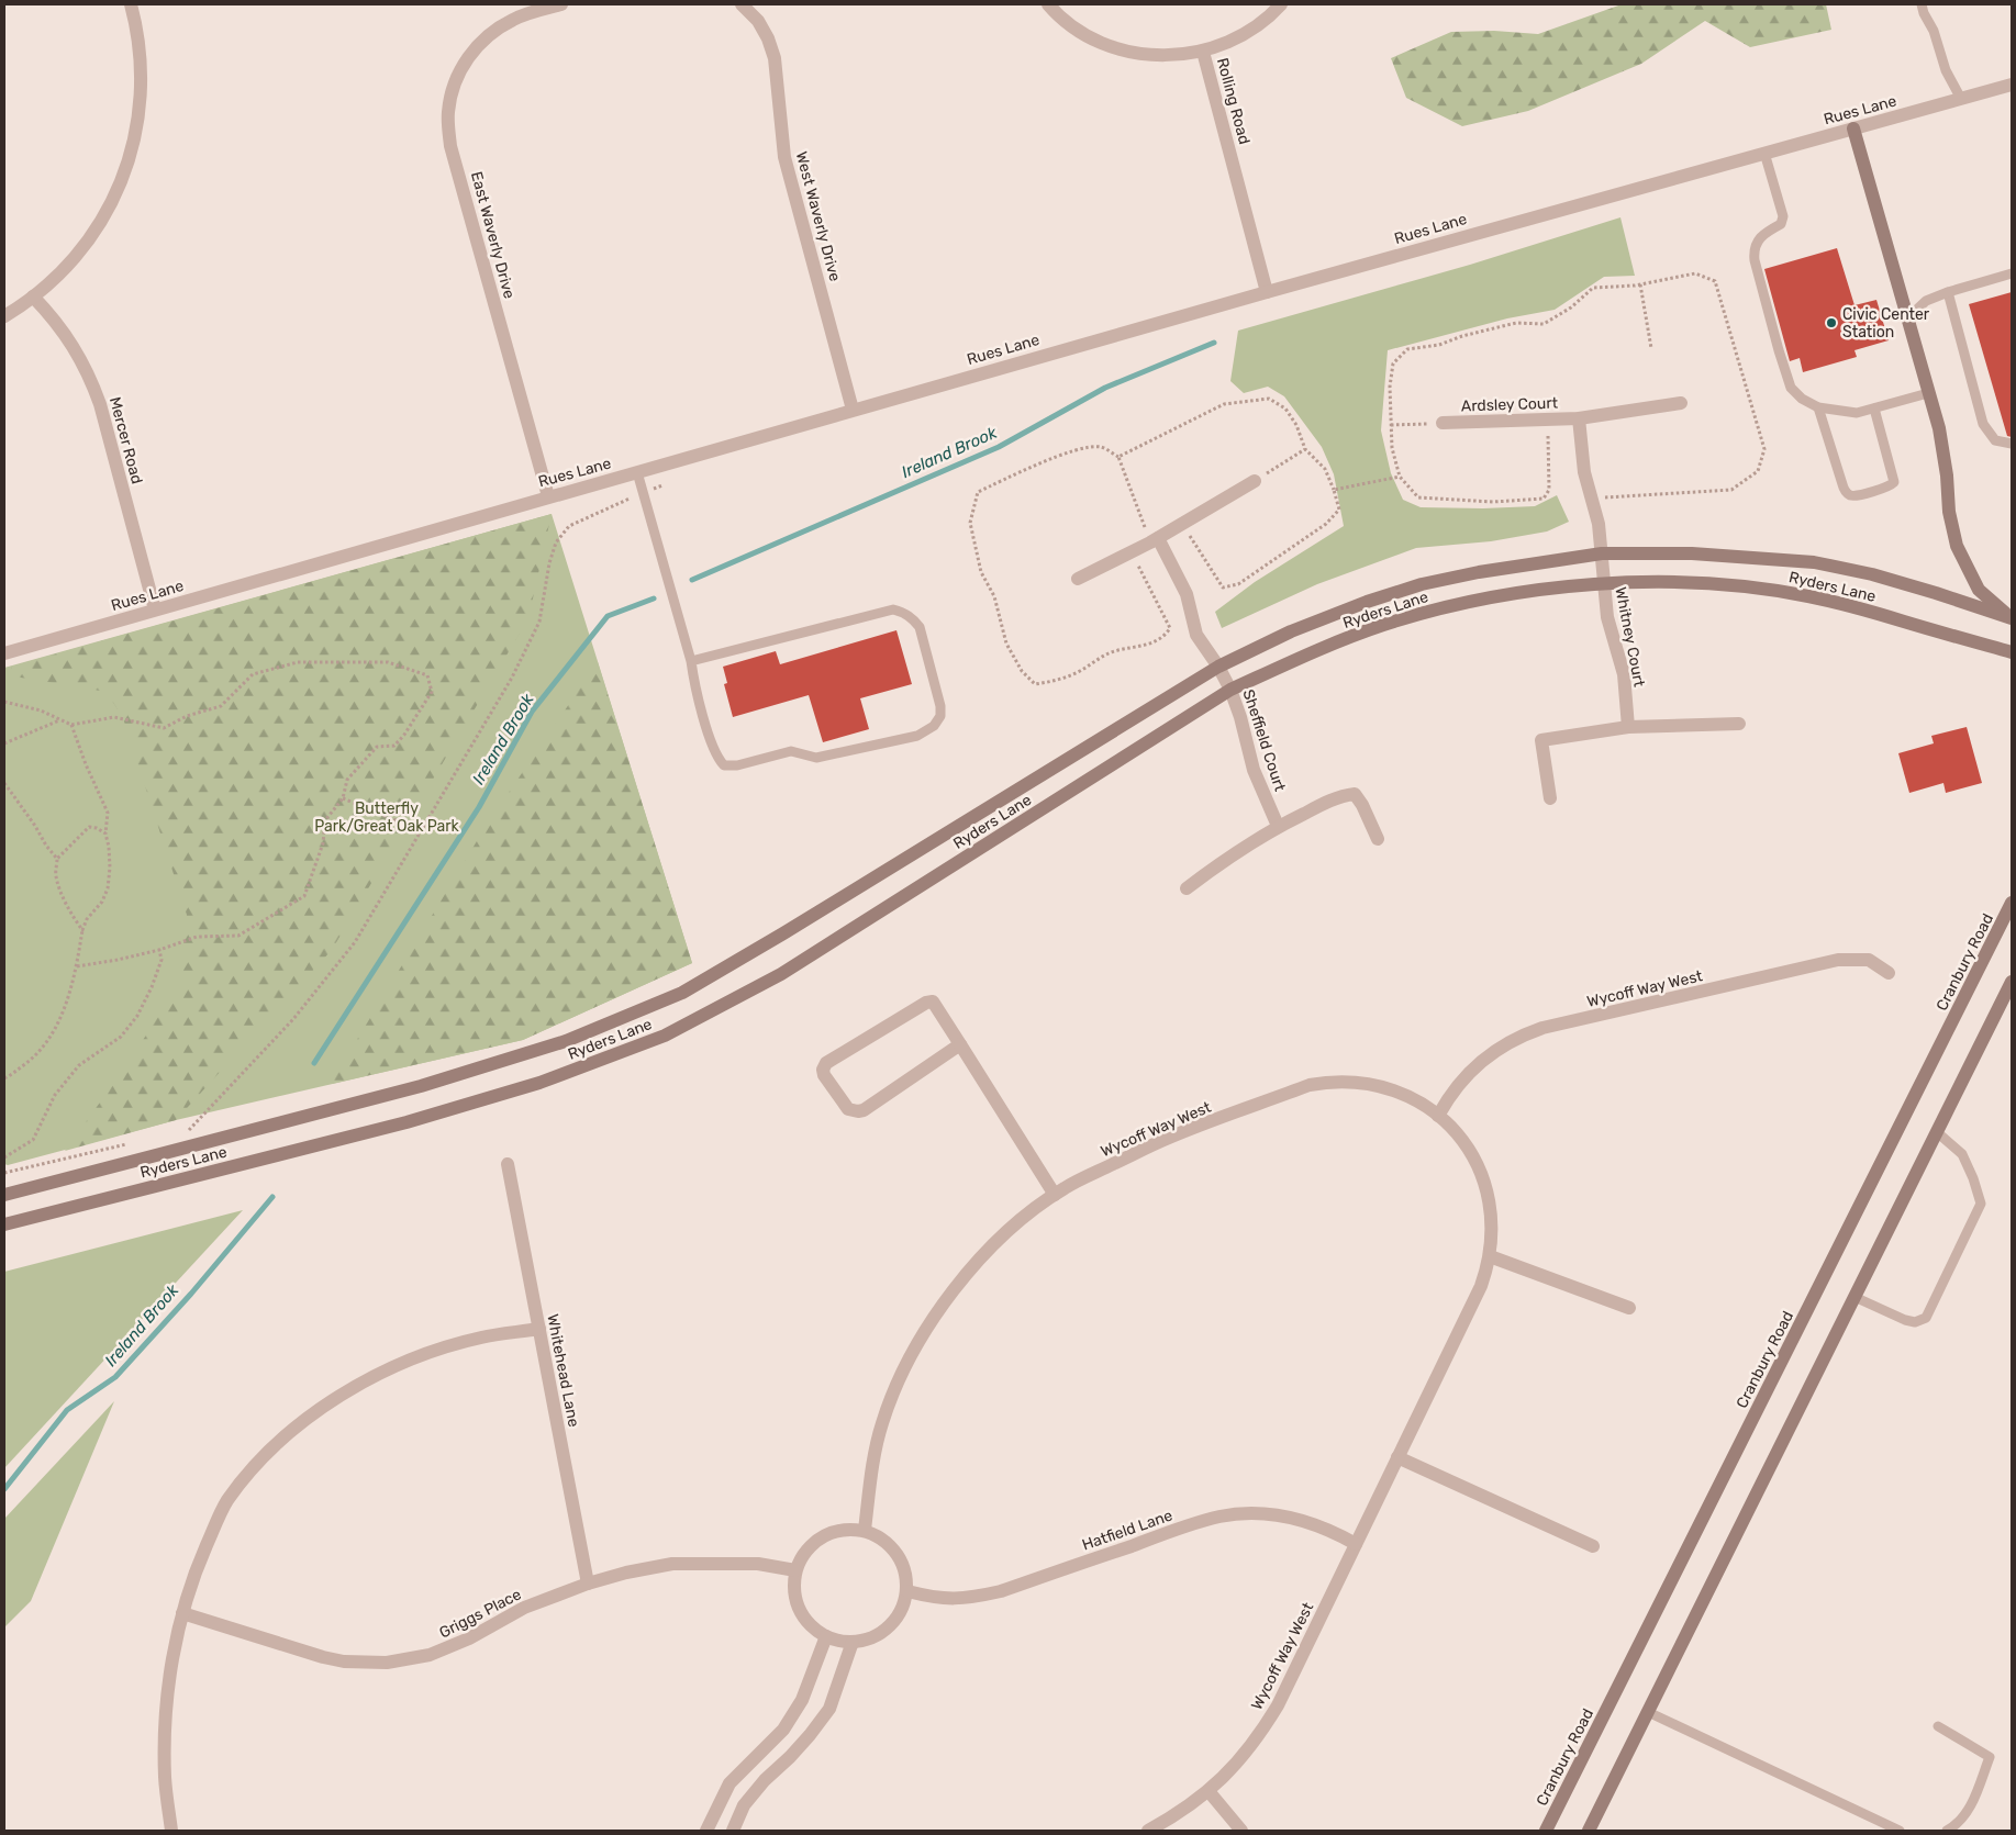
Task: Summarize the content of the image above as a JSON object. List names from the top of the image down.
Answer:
{
  "streets": {
    "main road": ["Ryders Lane", "Cranbury Road"],
    "street": [
      "Rolling Road",
      "Rues Lane",
      "West Waverly Drive",
      "East Waverly Drive",
      "Ardsley Court",
      "Mercer Road",
      "Whitney Court",
      "Sheffield Court",
      "Wycoff Way West",
      "Whitehead Lane",
      "Hatfield Lane",
      "Griggs Place"
    ]
  },
  "crossings": [
    ["Rolling Road", "Rues Lane"],
    ["Rues Lane", "West Waverly Drive"],
    ["Rues Lane", "East Waverly Drive"],
    ["Rues Lane", "Mercer Road"],
    ["Ardsley Court", "Ryders Lane"],
    ["Ardsley Court", "Whitney Court"],
    ["Ryders Lane", "Whitney Court"],
    ["Ryders Lane", "Sheffield Court"],
    ["Wycoff Way West", "Hatfield Lane"],
    ["Whitehead Lane", "Griggs Place"],
    ["Hatfield Lane", "Griggs Place"]
  ],
  "water": ["Ireland Brook"],
  "parks": ["Butterfly Park/Great Oak Park"],
  "places": ["Civic Center Station"]
}
